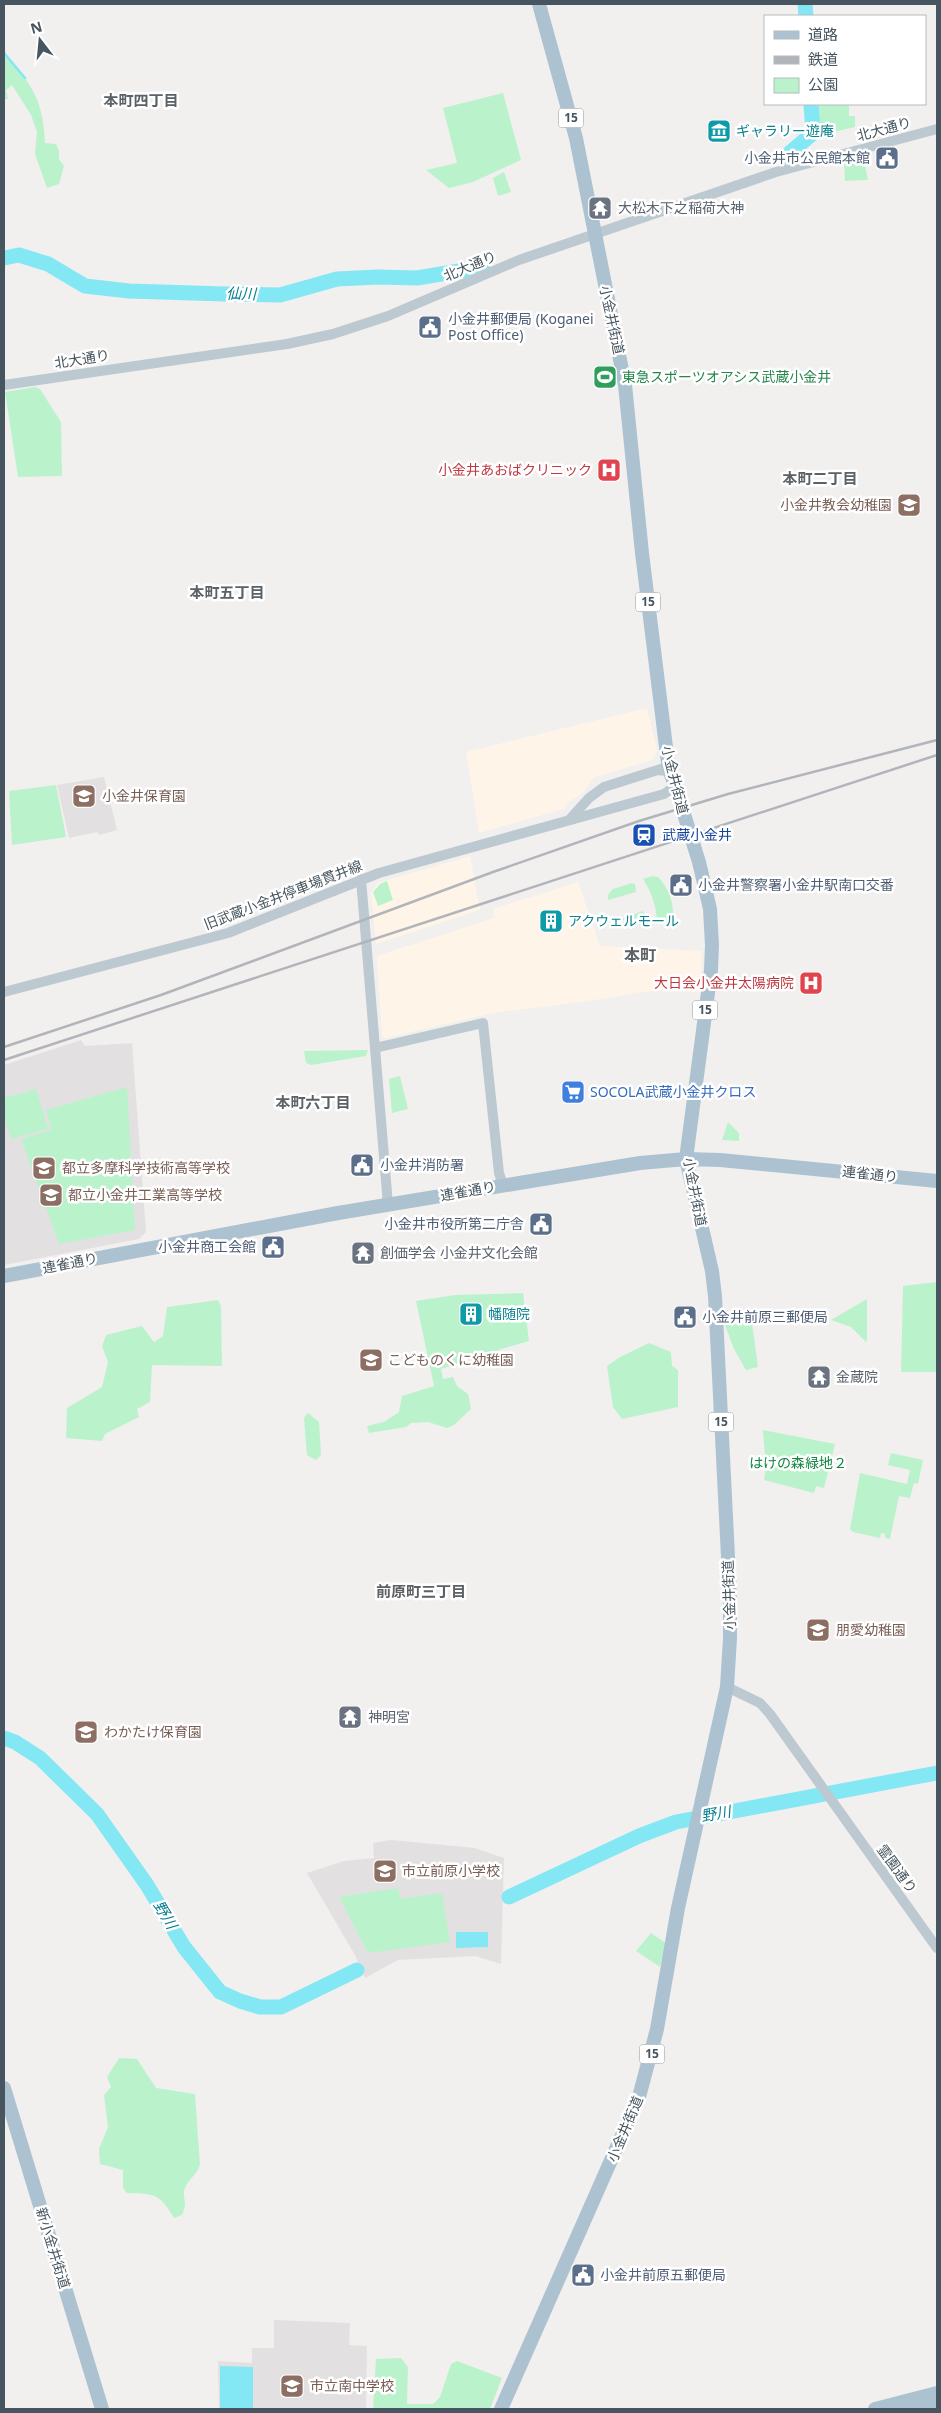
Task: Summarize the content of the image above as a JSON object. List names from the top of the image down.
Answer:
{
  "streets": {
    "main road": [
      "15",
      "小金井街道",
      "連雀通り",
      "新小金井街道"
    ],
    "street": ["北大通り", "旧武蔵小金井停車場貫井線", "霊園通り"]
  },
  "crossings": [
    ["北大通り", "小金井街道"],
    ["小金井街道", "旧武蔵小金井停車場貫井線"],
    ["小金井街道", "連雀通り"],
    ["小金井街道", "霊園通り"]
  ],
  "districts": [
    "本町四丁目",
    "本町二丁目",
    "本町五丁目",
    "本町",
    "本町六丁目",
    "前原町三丁目"
  ],
  "water": ["仙川", "野川"],
  "parks": ["はけの森緑地２"],
  "places": {
    "museum": ["ギャラリー遊庵"],
    "public building": [
      "小金井市公民館本館",
      "小金井郵便局 (Koganei Post Office)",
      "小金井警察署小金井駅南口交番",
      "小金井消防署",
      "小金井市役所第二庁舎",
      "小金井商工会館",
      "小金井前原三郵便局",
      "小金井前原五郵便局"
    ],
    "temple": [
      "大松木下之稲荷大神",
      "創価学会 小金井文化会館",
      "金蔵院",
      "神明宮"
    ],
    "sports": ["東急スポーツオアシス武蔵小金井"],
    "hospital": ["小金井あおばクリニック", "大日会小金井太陽病院"],
    "school or university": [
      "小金井教会幼稚園",
      "小金井保育園",
      "都立多摩科学技術高等学校",
      "都立小金井工業高等学校",
      "こどものくに幼稚園",
      "朋愛幼稚園",
      "わかたけ保育園",
      "市立前原小学校",
      "市立南中学校"
    ],
    "station": ["武蔵小金井"],
    "building": ["アクウェルモール", "幡随院"],
    "supermarket": ["SOCOLA武蔵小金井クロス"]
  },
  "legend": ["道路", "鉄道", "公園"],
  "north": "top"
}
